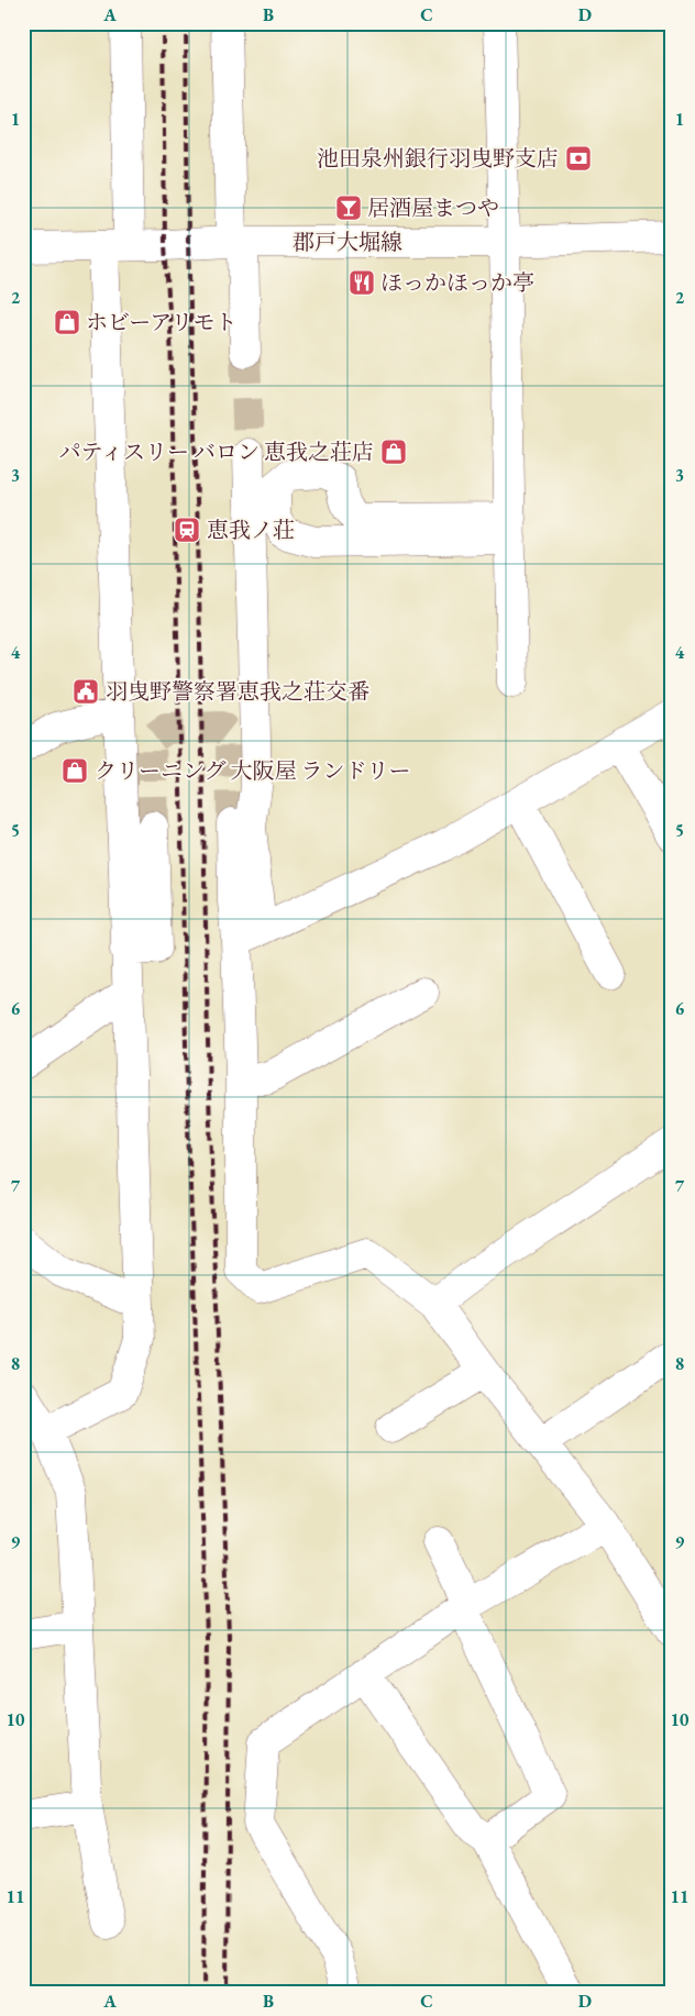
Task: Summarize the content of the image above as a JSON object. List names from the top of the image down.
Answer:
{
  "streets": {
    "street": ["郡戸大堀線"]
  },
  "places": {
    "bank": ["池田泉州銀行羽曳野支店"],
    "bar": ["居酒屋まつや"],
    "restaurant": ["ほっかほっか亭"],
    "shop": ["ホビーアリモト", "パティスリー バロン 恵我之荘店", "クリーニング 大阪屋 ランドリー"],
    "station": ["恵我ノ荘"],
    "public building": ["羽曳野警察署恵我之荘交番"]
  },
  "grid": {
    "columns": [
      "A",
      "B",
      "C",
      "D"
    ],
    "rows": [
      "1",
      "2",
      "3",
      "4",
      "5",
      "6",
      "7",
      "8",
      "9",
      "10",
      "11"
    ]
  }
}
